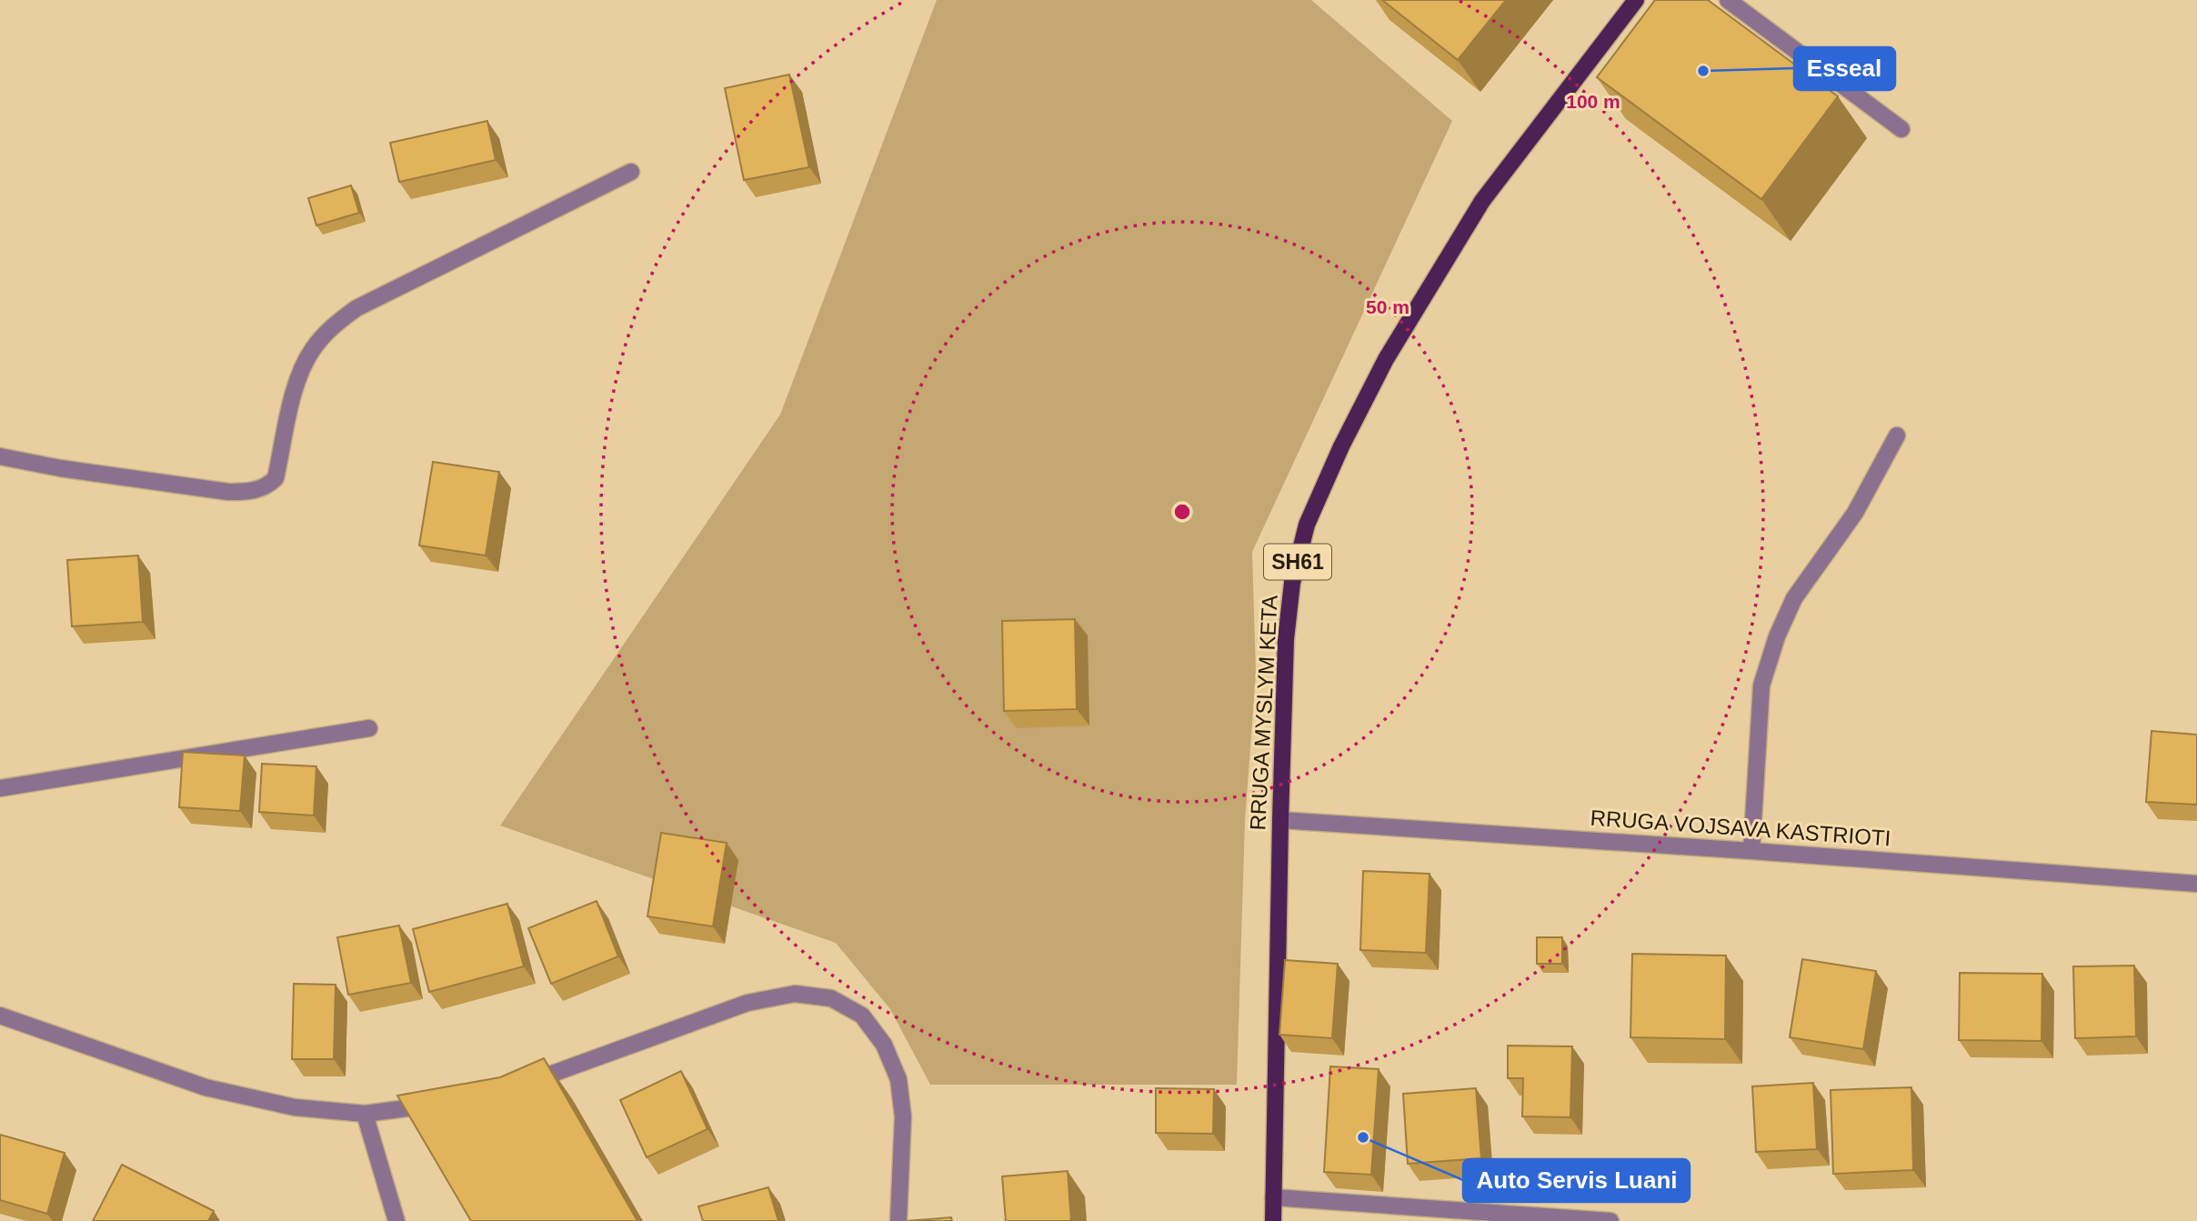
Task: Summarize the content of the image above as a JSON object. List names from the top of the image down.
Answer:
{
  "streets": {
    "main road": ["SH61", "RRUGA MYSLYM KETA"],
    "street": ["RRUGA VOJSAVA KASTRIOTI"]
  },
  "crossings": [
    ["RRUGA MYSLYM KETA", "RRUGA VOJSAVA KASTRIOTI"]
  ],
  "places": ["Esseal", "Auto Servis Luani"],
  "rings": ["100 m", "50 m"]
}
